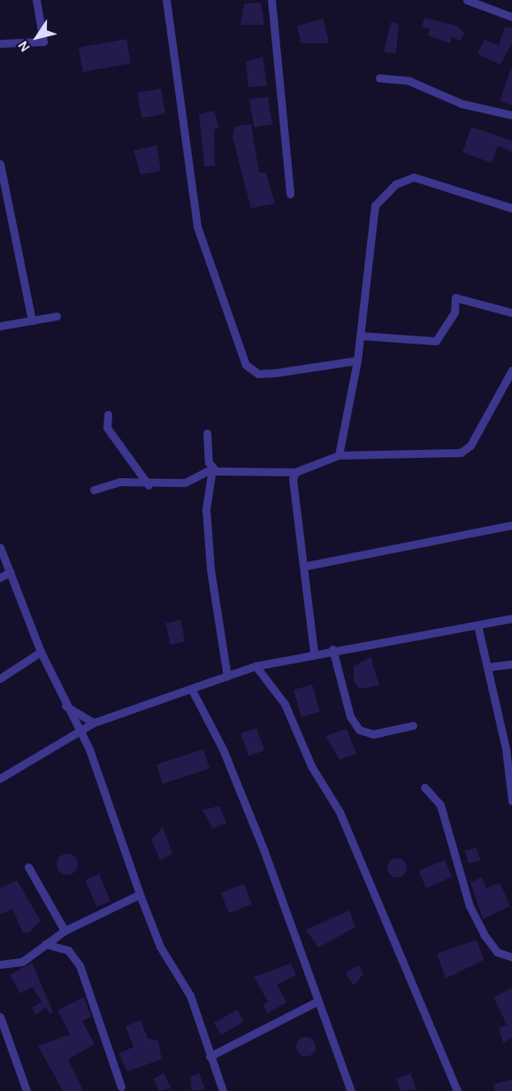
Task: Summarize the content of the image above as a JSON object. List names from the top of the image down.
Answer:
{
  "north": "bottom left"
}
